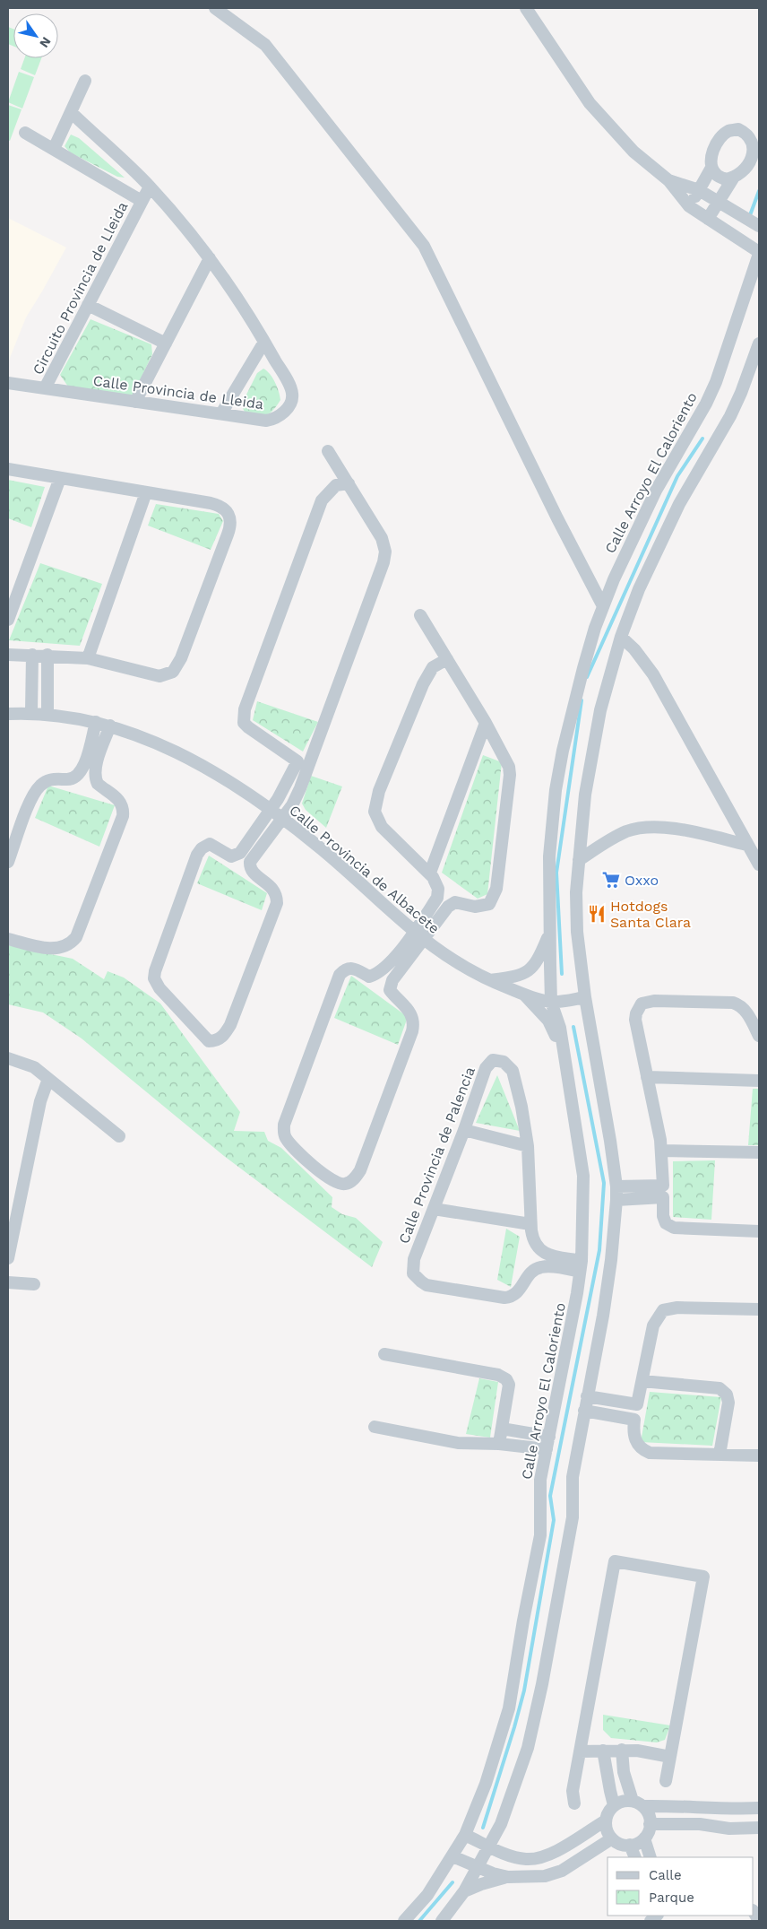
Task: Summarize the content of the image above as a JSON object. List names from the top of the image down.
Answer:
{
  "streets": {
    "street": [
      "Circuito Provincia de Lleida",
      "Calle Provincia de Lleida",
      "Calle Arroyo El Caloriento",
      "Calle Provincia de Albacete",
      "Calle Provincia de Palencia"
    ]
  },
  "crossings": [
    ["Circuito Provincia de Lleida", "Calle Provincia de Lleida"],
    ["Calle Arroyo El Caloriento", "Calle Provincia de Albacete"],
    ["Calle Arroyo El Caloriento", "Calle Provincia de Palencia"]
  ],
  "places": {
    "supermarket": ["Oxxo"],
    "restaurant": ["Hotdogs Santa Clara"]
  },
  "legend": ["Calle", "Parque"],
  "north": "bottom right"
}
